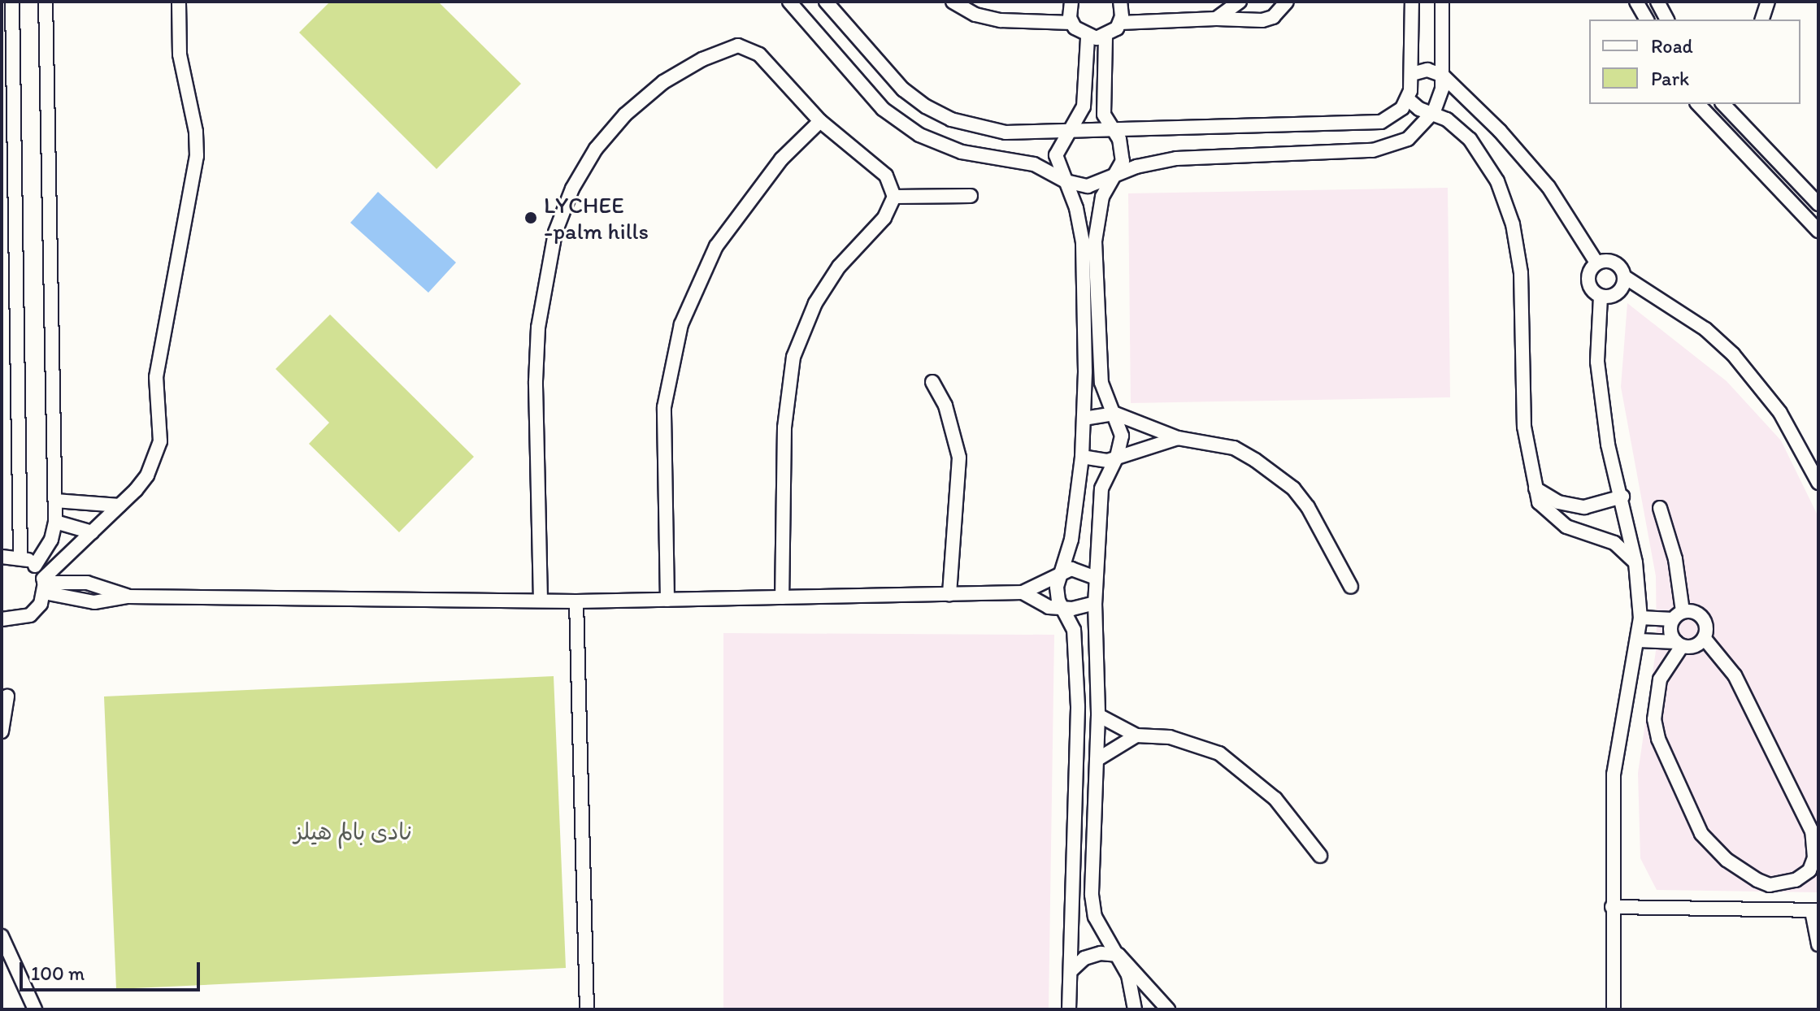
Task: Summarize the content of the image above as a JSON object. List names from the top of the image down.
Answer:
{
  "parks": ["نادى بالم هيلز"],
  "places": ["LYCHEE -palm hills"],
  "legend": ["Road", "Park"],
  "scale_bar": "100 m"
}
